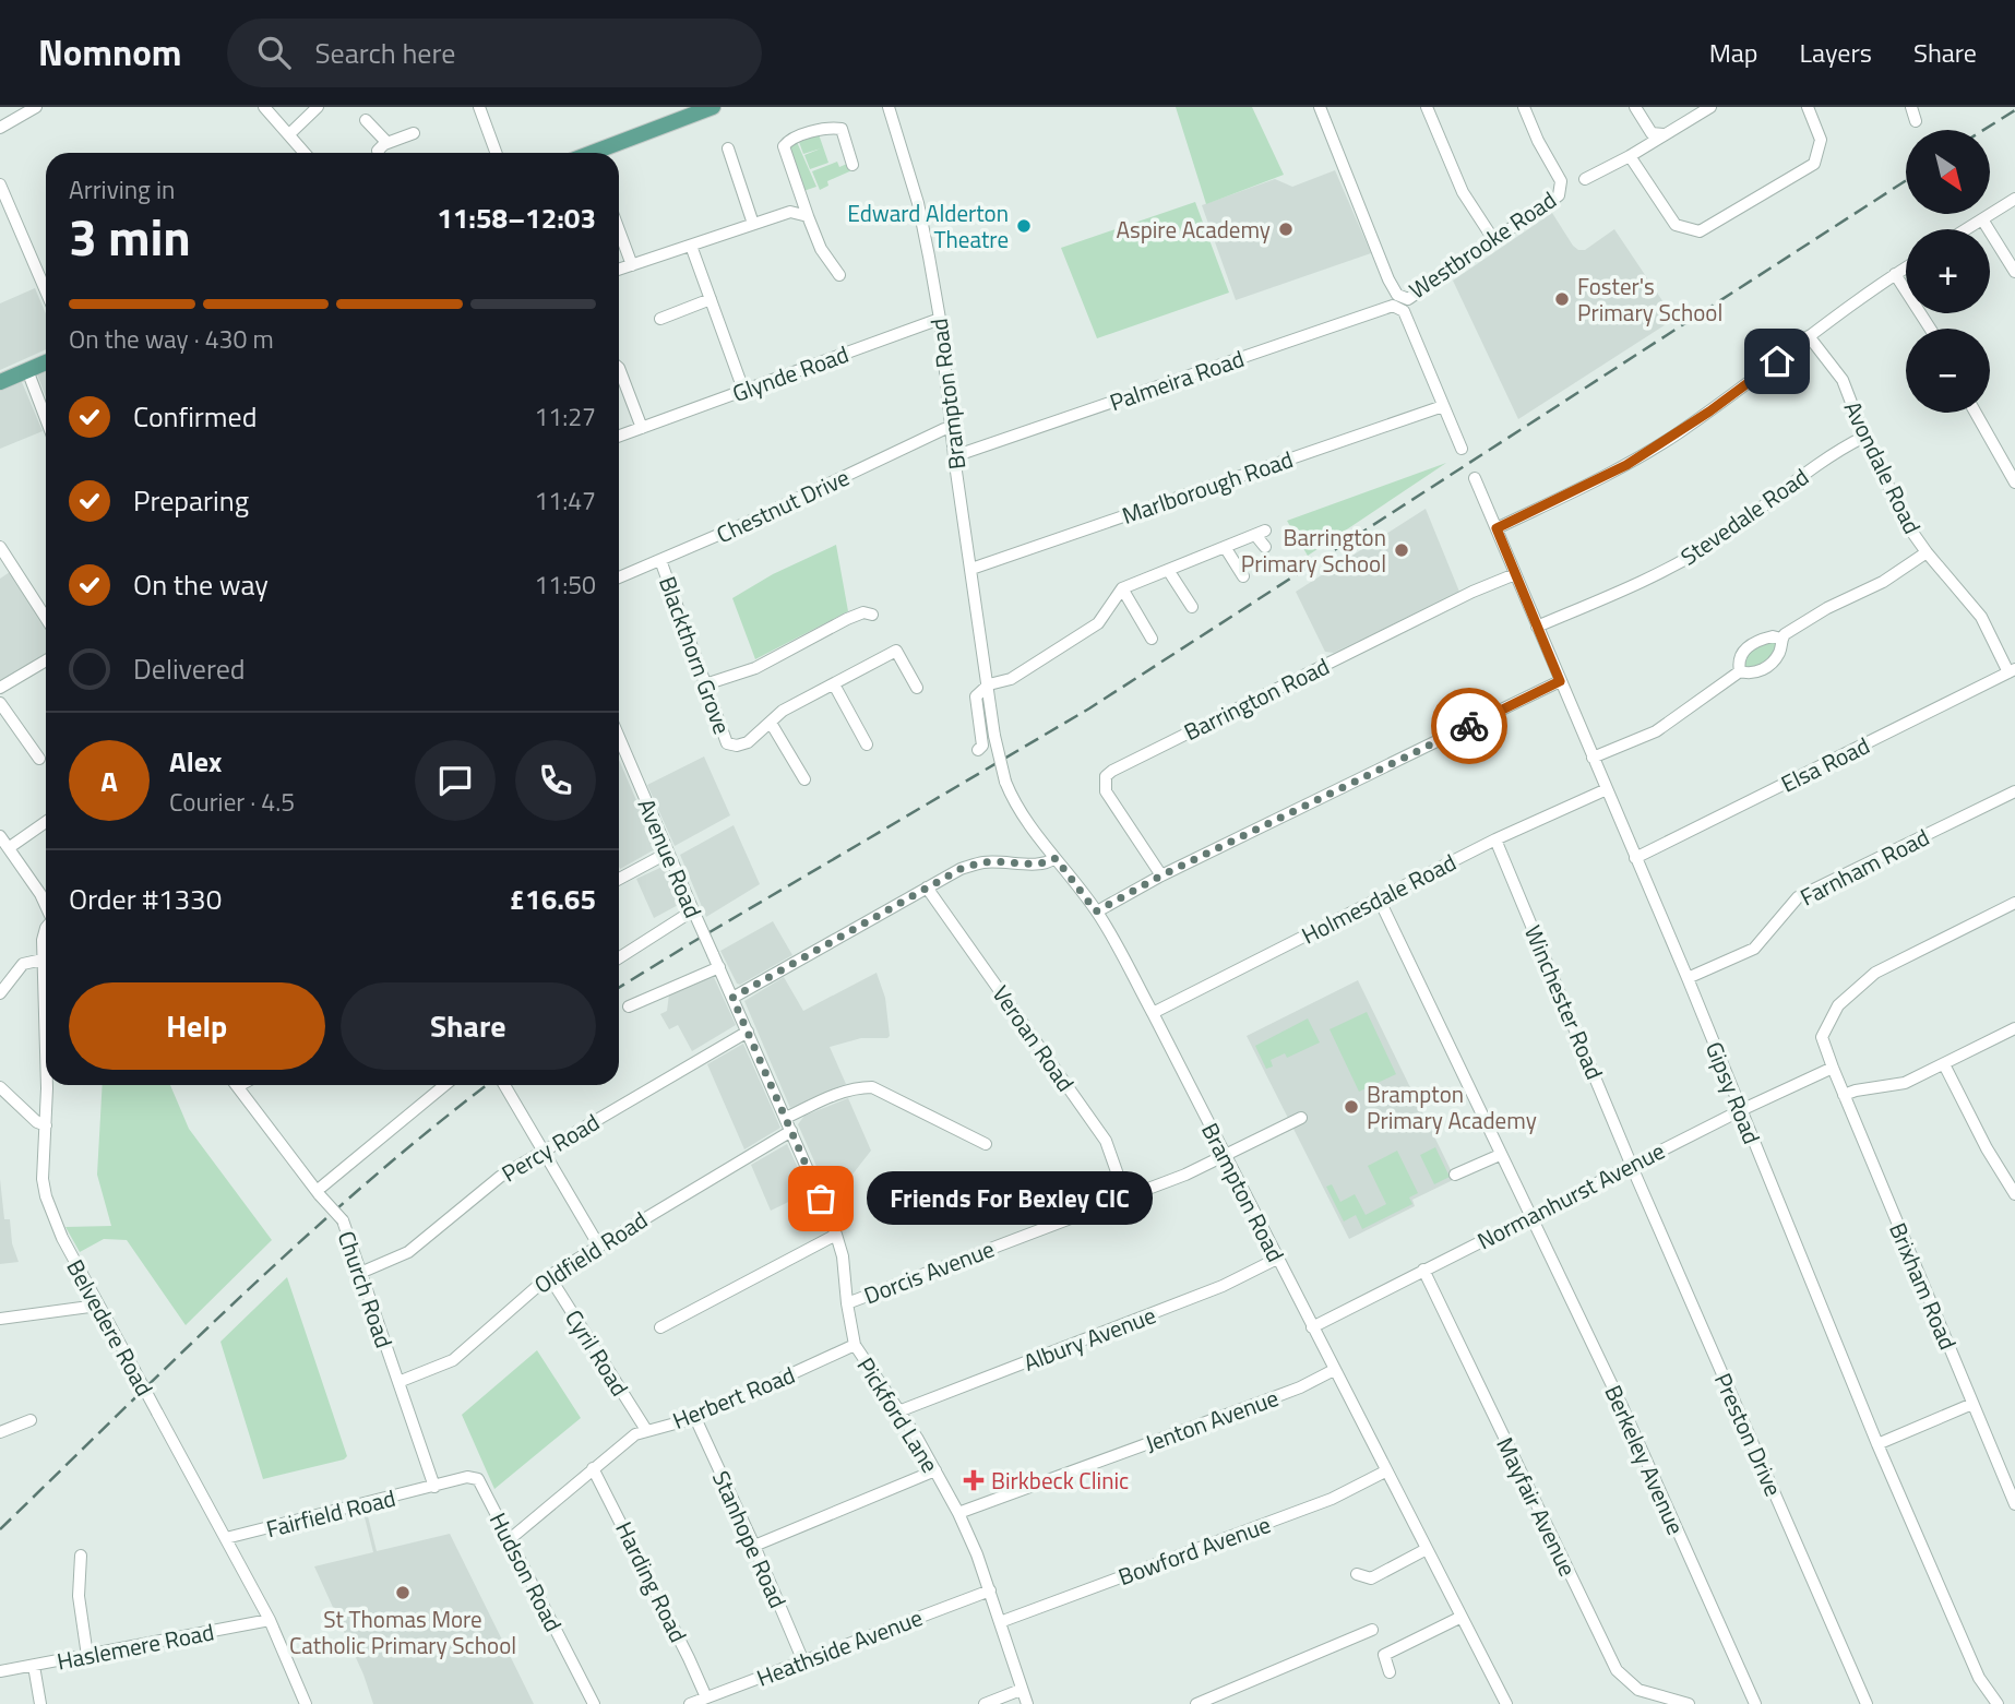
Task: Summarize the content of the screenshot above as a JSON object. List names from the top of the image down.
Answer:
{
  "streets": {
    "street": [
      "Westbrooke Road",
      "Glynde Road",
      "Palmeira Road",
      "Brampton Road",
      "Avondale Road",
      "Marlborough Road",
      "Chestnut Drive",
      "Stevedale Road",
      "Blackthorn Grove",
      "Barrington Road",
      "Elsa Road",
      "Avenue Road",
      "Farnham Road",
      "Holmesdale Road",
      "Winchester Road",
      "Veroan Road",
      "Gipsy Road",
      "Percy Road",
      "Normanhurst Avenue",
      "Oldfield Road",
      "Dorcis Avenue",
      "Brixham Road",
      "Church Road",
      "Belvedere Road",
      "Albury Avenue",
      "Cyril Road",
      "Herbert Road",
      "Pickford Lane",
      "Jenton Avenue",
      "Preston Drive",
      "Berkeley Avenue",
      "Mayfair Avenue",
      "Fairfield Road",
      "Stanhope Road",
      "Bowford Avenue",
      "Hudson Road",
      "Harding Road",
      "Haslemere Road",
      "Heathside Avenue"
    ]
  },
  "crossings": [
    ["Westbrooke Road", "Palmeira Road"],
    ["Glynde Road", "Brampton Road"],
    ["Palmeira Road", "Brampton Road"],
    ["Brampton Road", "Marlborough Road"],
    ["Brampton Road", "Chestnut Drive"],
    ["Brampton Road", "Holmesdale Road"],
    ["Brampton Road", "Normanhurst Avenue"],
    ["Brampton Road", "Dorcis Avenue"],
    ["Brampton Road", "Albury Avenue"],
    ["Brampton Road", "Jenton Avenue"],
    ["Brampton Road", "Bowford Avenue"],
    ["Avondale Road", "Stevedale Road"],
    ["Avondale Road", "Elsa Road"],
    ["Chestnut Drive", "Blackthorn Grove"],
    ["Stevedale Road", "Gipsy Road"],
    ["Barrington Road", "Gipsy Road"],
    ["Elsa Road", "Gipsy Road"],
    ["Avenue Road", "Pickford Lane"],
    ["Farnham Road", "Gipsy Road"],
    ["Holmesdale Road", "Winchester Road"],
    ["Holmesdale Road", "Gipsy Road"],
    ["Holmesdale Road", "Berkeley Avenue"],
    ["Winchester Road", "Normanhurst Avenue"],
    ["Winchester Road", "Preston Drive"],
    ["Veroan Road", "Dorcis Avenue"],
    ["Gipsy Road", "Normanhurst Avenue"],
    ["Percy Road", "Church Road"],
    ["Percy Road", "Pickford Lane"],
    ["Normanhurst Avenue", "Brixham Road"],
    ["Normanhurst Avenue", "Preston Drive"],
    ["Normanhurst Avenue", "Berkeley Avenue"],
    ["Normanhurst Avenue", "Mayfair Avenue"],
    ["Oldfield Road", "Church Road"],
    ["Oldfield Road", "Cyril Road"],
    ["Oldfield Road", "Pickford Lane"],
    ["Dorcis Avenue", "Pickford Lane"],
    ["Church Road", "Fairfield Road"],
    ["Church Road", "Hudson Road"],
    ["Belvedere Road", "Fairfield Road"],
    ["Belvedere Road", "Haslemere Road"],
    ["Albury Avenue", "Pickford Lane"],
    ["Cyril Road", "Herbert Road"],
    ["Herbert Road", "Pickford Lane"],
    ["Herbert Road", "Stanhope Road"],
    ["Herbert Road", "Hudson Road"],
    ["Herbert Road", "Harding Road"],
    ["Pickford Lane", "Jenton Avenue"],
    ["Pickford Lane", "Bowford Avenue"],
    ["Pickford Lane", "Heathside Avenue"],
    ["Fairfield Road", "Hudson Road"],
    ["Stanhope Road", "Heathside Avenue"],
    ["Harding Road", "Heathside Avenue"]
  ],
  "places": {
    "other": [
      "Edward Alderton Theatre",
      "Aspire Academy",
      "Foster's Primary School",
      "Barrington Primary School",
      "Brampton Primary Academy",
      "Friends For Bexley CIC",
      "St Thomas More Catholic Primary School"
    ],
    "health": ["Birkbeck Clinic"]
  },
  "north": "bottom right",
  "page": {
    "header": "Nomnom",
    "search": "Search here",
    "nav": ["Map", "Layers", "Share"],
    "map_buttons": ["+", "−"],
    "heading": ["3 min", "Arriving in", "11:58–12:03"],
    "panel": [
      "Alex",
      "Courier · 4.5",
      "Order #1330",
      "£16.65"
    ],
    "bar": "On the way · 430 m",
    "list": [
      ["Confirmed", "11:27"],
      ["Preparing", "11:47"],
      ["On the way", "11:50"],
      "Delivered"
    ],
    "round": "A",
    "buttons": ["Help", "Share"],
    "bubble": "Friends For Bexley CIC"
  }
}
